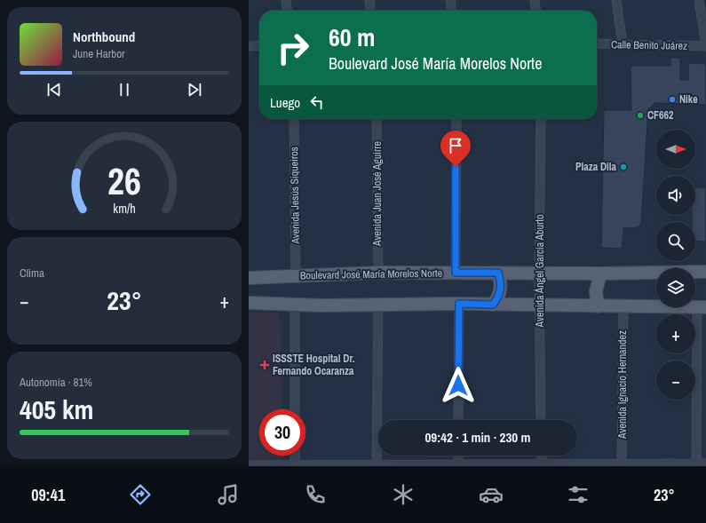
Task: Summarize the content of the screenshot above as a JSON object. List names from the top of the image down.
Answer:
{
  "streets": {
    "main road": ["Boulevard José María Morelos Norte"],
    "street": [
      "Calle Benito Juárez",
      "Avenida Juan José Aguirre",
      "Avenida Jesús Siqueiros",
      "Avenida Ángel García Aburto",
      "Avenida Ignacio Hernandez"
    ]
  },
  "crossings": [
    ["Avenida Juan José Aguirre", "Boulevard José María Morelos Norte"],
    ["Avenida Jesús Siqueiros", "Boulevard José María Morelos Norte"],
    ["Avenida Ángel García Aburto", "Boulevard José María Morelos Norte"]
  ],
  "places": {
    "other": ["Nike", "CF662", "Plaza Dila"],
    "health": ["ISSSTE Hospital Dr. Fernando Ocaranza"]
  },
  "north": "right",
  "page": {
    "turn": ["60 m", "Boulevard José María Morelos Norte"],
    "song": ["Northbound", "June Harbor"],
    "then": "Luego",
    "map_buttons": ["+", "−"],
    "tile": [
      "Clima",
      ["Autonomía · 81%", "405 km"]
    ],
    "heat": ["−", "23°", "+"],
    "limit": "30",
    "trip": "09:42 · 1 min · 230 m",
    "tabs": ["09:41", "23°"],
    "gauge": ["26", "km/h"]
  }
}
